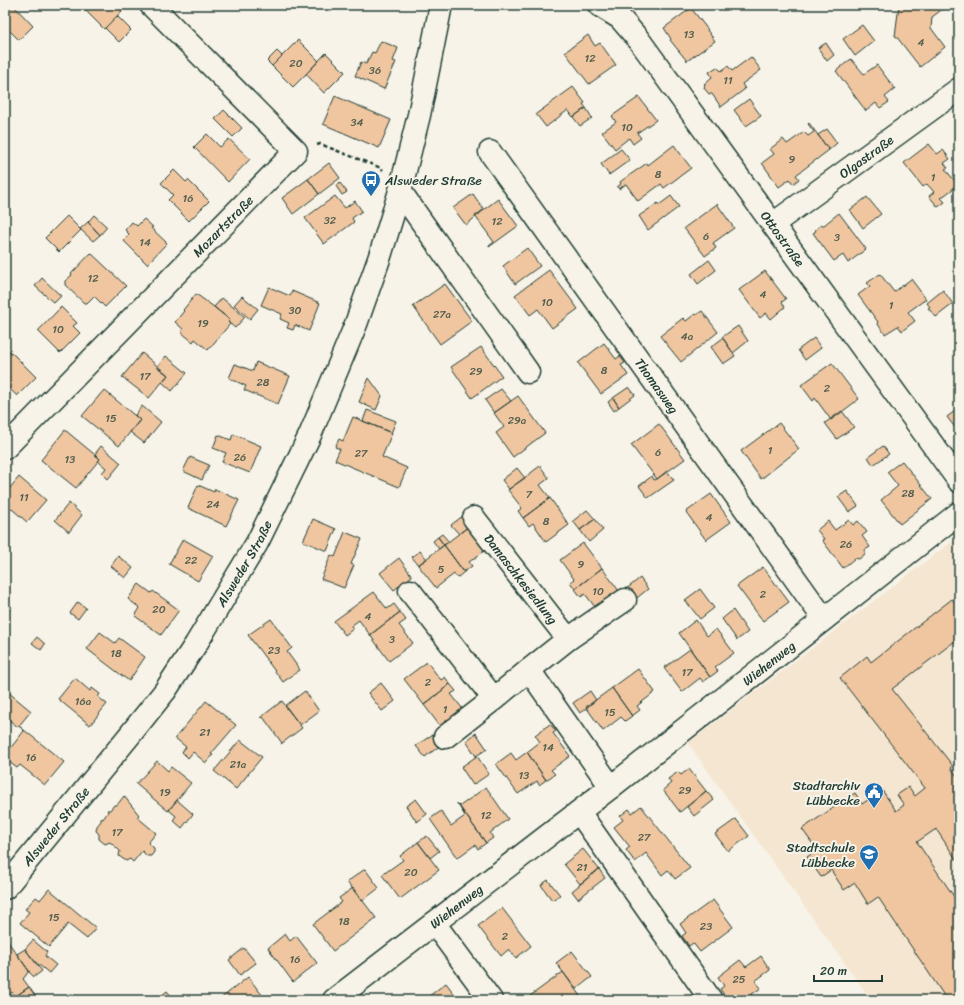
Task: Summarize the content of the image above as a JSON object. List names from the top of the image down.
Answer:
{
  "streets": {
    "street": [
      "Olgastraße",
      "Mozartstraße",
      "Ottostraße",
      "Thomasweg",
      "Alsweder Straße",
      "Damaschkesiedlung",
      "Wiehenweg"
    ]
  },
  "crossings": [
    ["Olgastraße", "Ottostraße"],
    ["Thomasweg", "Wiehenweg"]
  ],
  "places": {
    "bus stop": ["Alsweder Straße"],
    "public building": ["Stadtarchiv Lübbecke"],
    "school or university": ["Stadtschule Lübbecke"]
  },
  "house_numbers": [
    "13",
    "4",
    "12",
    "20",
    "36",
    "11",
    "34",
    "10",
    "9",
    "8",
    "1",
    "16",
    "32",
    "12",
    "6",
    "3",
    "14",
    "12",
    "4",
    "10",
    "1",
    "30",
    "27a",
    "19",
    "10",
    "4a",
    "8",
    "29",
    "17",
    "28",
    "2",
    "15",
    "29a",
    "1",
    "6",
    "27",
    "26",
    "13",
    "28",
    "7",
    "11",
    "24",
    "4",
    "8",
    "26",
    "22",
    "9",
    "5",
    "10",
    "2",
    "20",
    "4",
    "3",
    "23",
    "18",
    "17",
    "2",
    "16a",
    "1",
    "15",
    "21",
    "14",
    "16",
    "21a",
    "13",
    "29",
    "19",
    "12",
    "17",
    "27",
    "21",
    "20",
    "15",
    "18",
    "23",
    "2",
    "16",
    "25"
  ],
  "scale_bar": "20 m"
}
